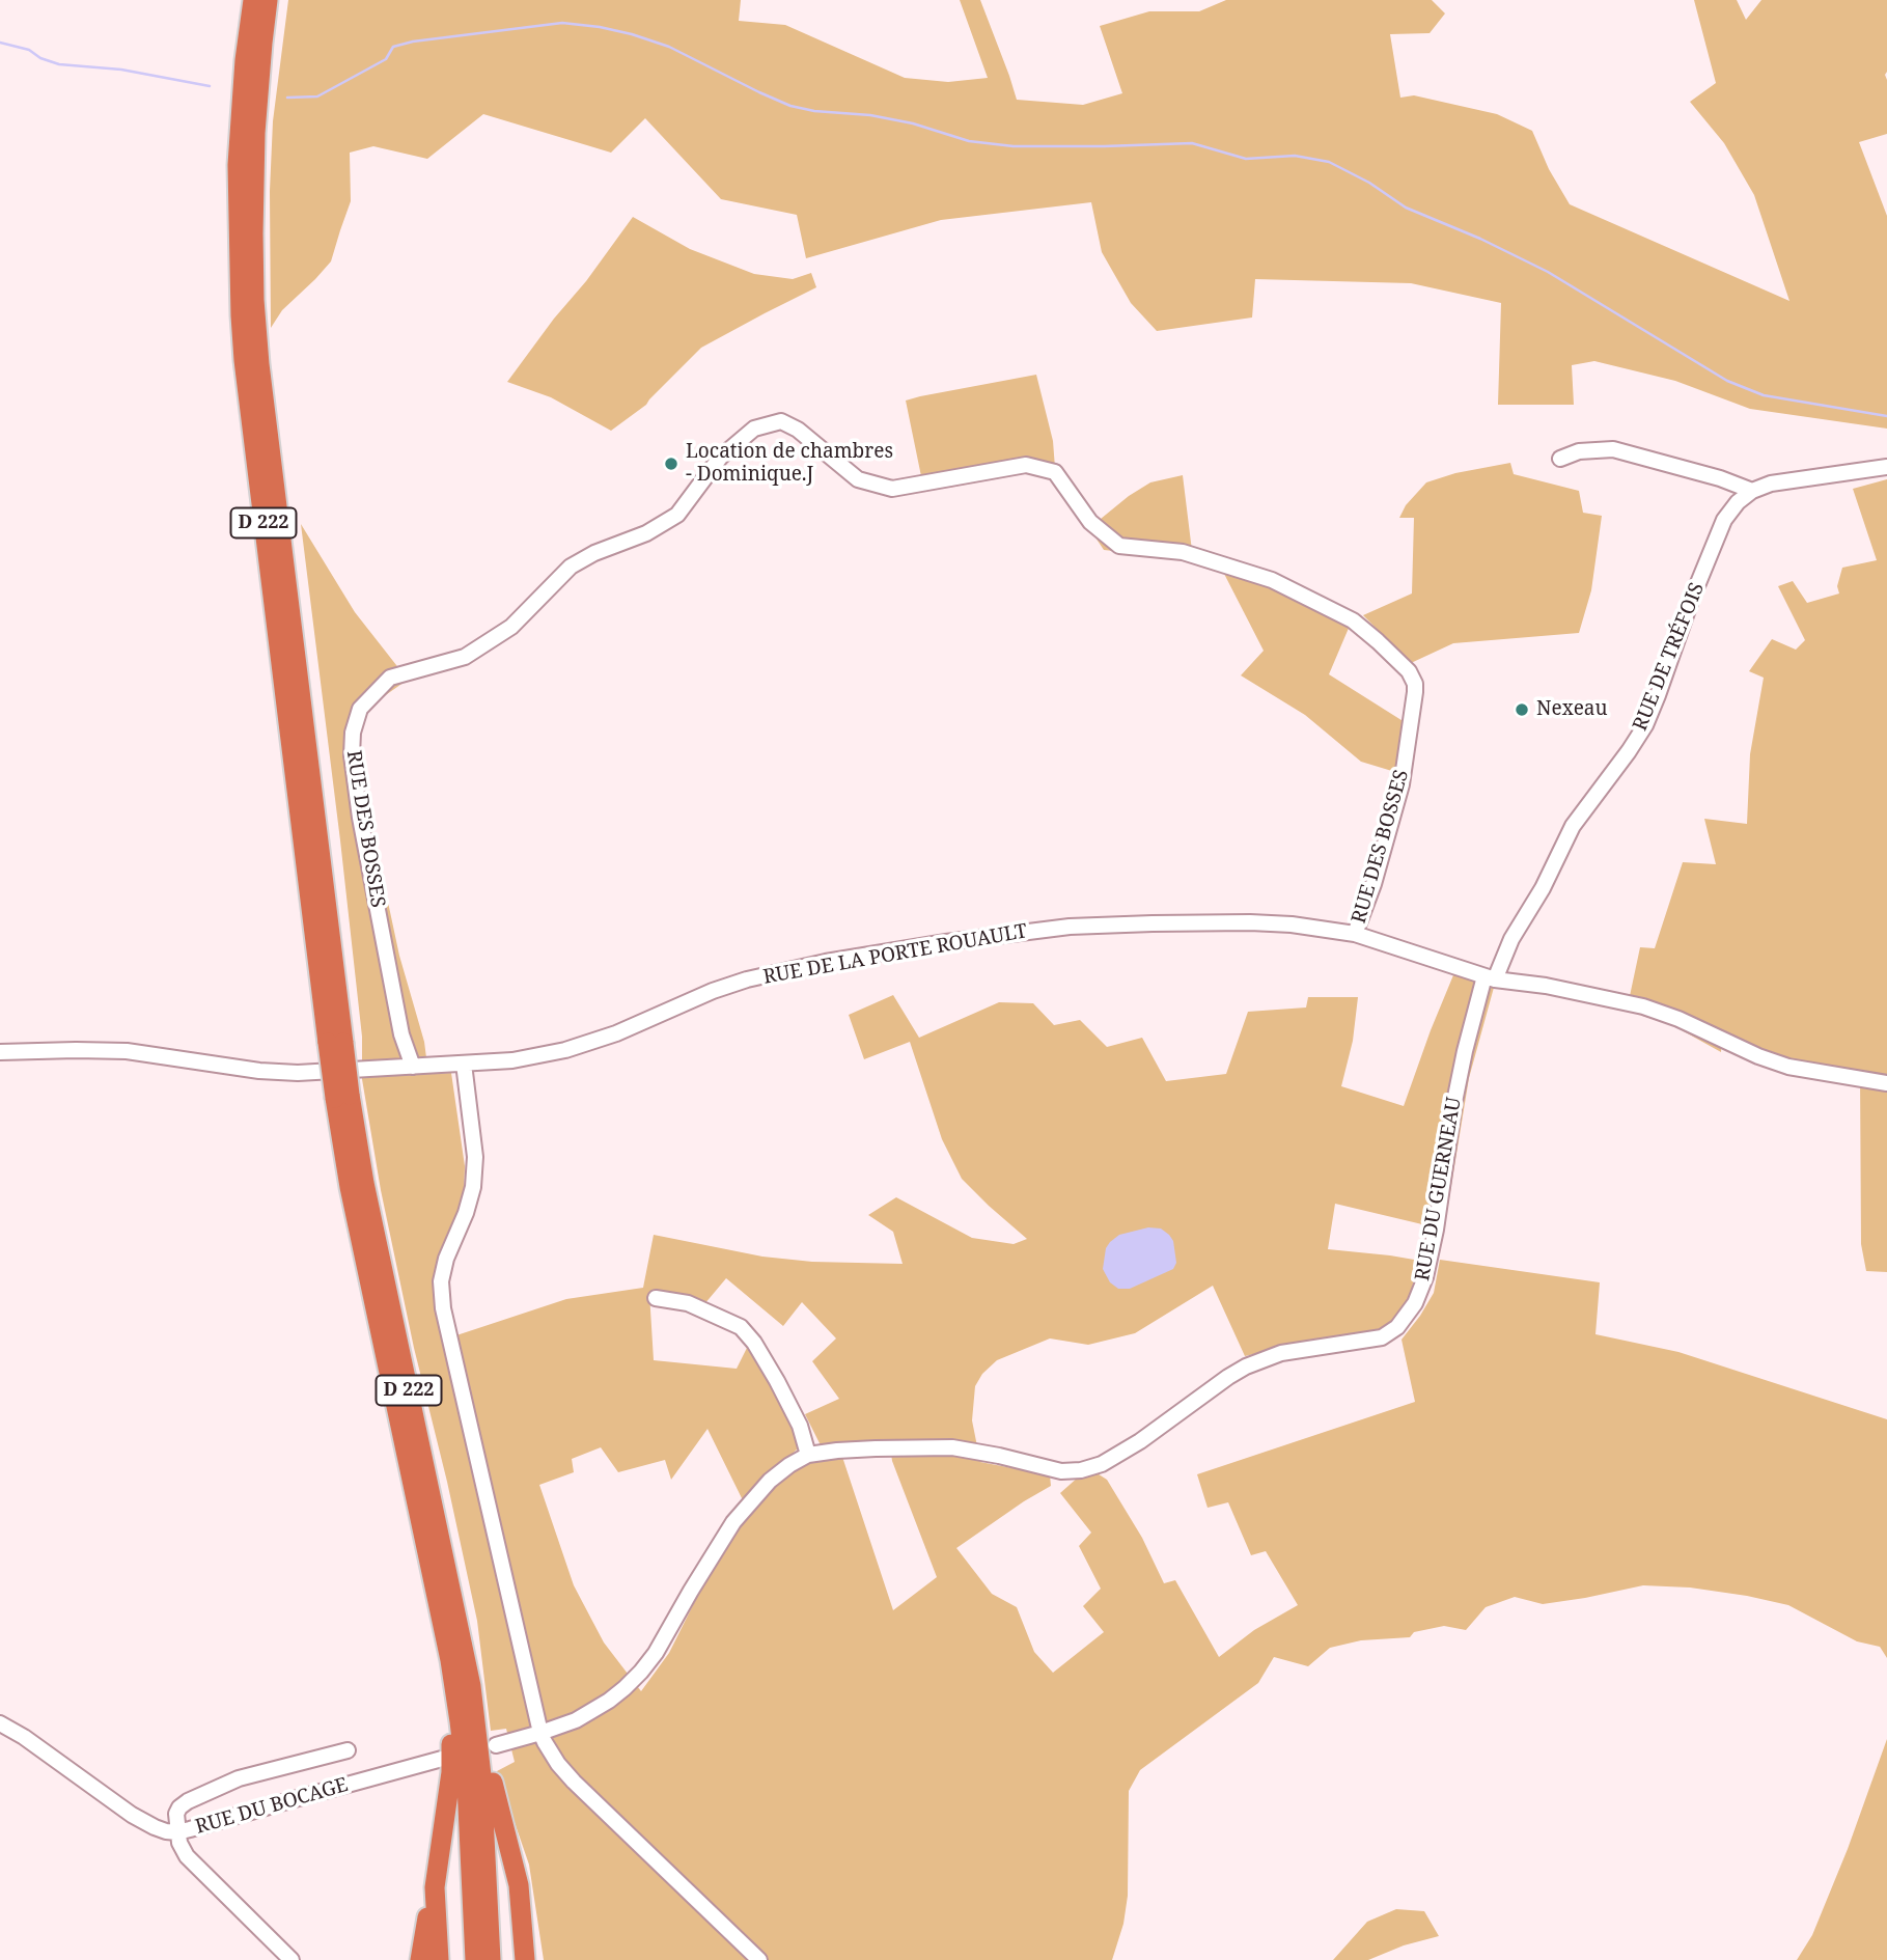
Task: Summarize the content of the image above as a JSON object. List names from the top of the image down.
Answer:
{
  "streets": {
    "highway": ["D 222"],
    "street": [
      "RUE DE TRÉFOIS",
      "RUE DES BOSSES",
      "RUE DE LA PORTE ROUAULT",
      "RUE DU GUERNEAU",
      "RUE DU BOCAGE"
    ]
  },
  "crossings": [
    ["RUE DE TRÉFOIS", "RUE DE LA PORTE ROUAULT"],
    ["RUE DE TRÉFOIS", "RUE DU GUERNEAU"],
    ["RUE DES BOSSES", "RUE DE LA PORTE ROUAULT"],
    ["RUE DE LA PORTE ROUAULT", "RUE DU GUERNEAU"]
  ],
  "places": ["Location de chambres - Dominique.J", "Nexeau"]
}
